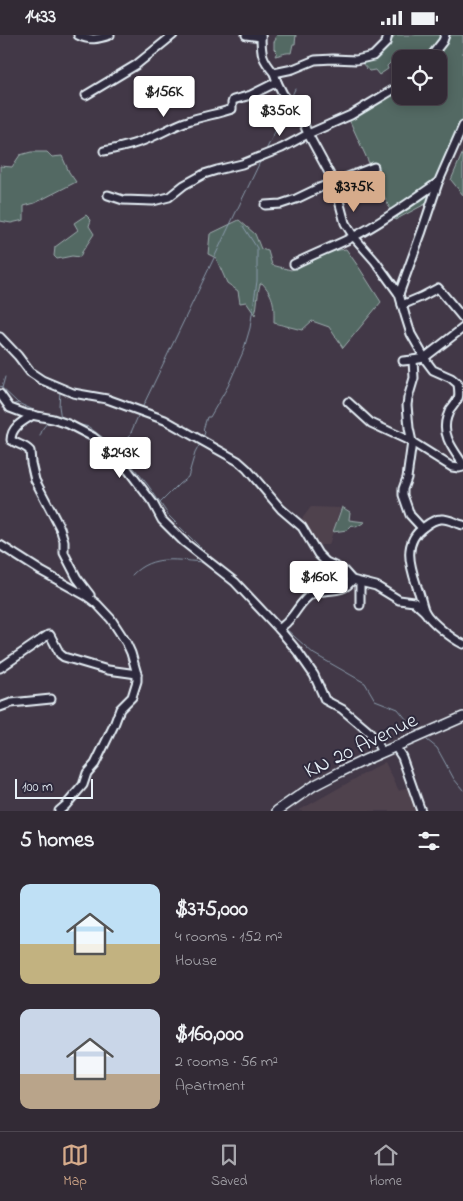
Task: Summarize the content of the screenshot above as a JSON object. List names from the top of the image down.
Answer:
{
  "streets": {
    "main road": ["KN 20 Avenue"]
  },
  "scale_bar": "100 m",
  "page": {
    "status": "14:33",
    "price": [
      "$156K",
      "$350K",
      "$375K",
      "$243K",
      "$160K"
    ],
    "scale": "100 m",
    "heading": "5 homes",
    "list": [
      {
        "name": "$375,000",
        "note": "4 rooms · 152 m² · House"
      },
      {
        "name": "$160,000",
        "note": "2 rooms · 56 m² · Apartment"
      }
    ],
    "tabs": ["Map", "Saved", "Home"]
  }
}
